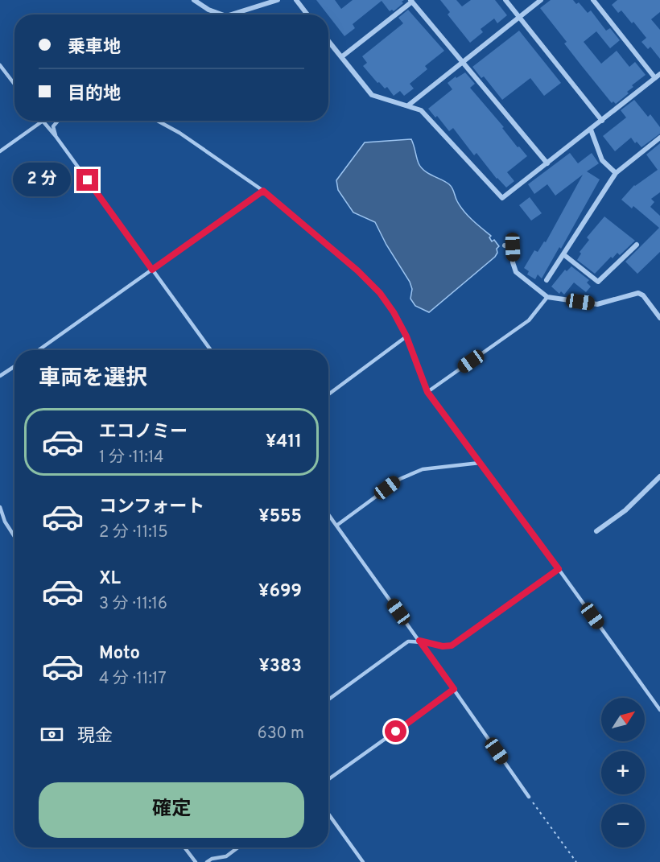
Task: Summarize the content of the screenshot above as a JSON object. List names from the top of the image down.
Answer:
{
  "north": "top right",
  "page": {
    "banner": ["乗車地", "目的地"],
    "bubble": "2 分",
    "heading": "車両を選択",
    "list": [
      {
        "name": "エコノミー",
        "note": "1 分 · 11:14",
        "value": "¥411"
      },
      {
        "name": "コンフォート",
        "note": "2 分 · 11:15",
        "value": "¥555"
      },
      {
        "name": "XL",
        "note": "3 分 · 11:16",
        "value": "¥699"
      },
      {
        "name": "Moto",
        "note": "4 分 · 11:17",
        "value": "¥383"
      }
    ],
    "map_buttons": ["+", "−"],
    "pay": ["現金", "630 m"],
    "buttons": "確定"
  }
}
